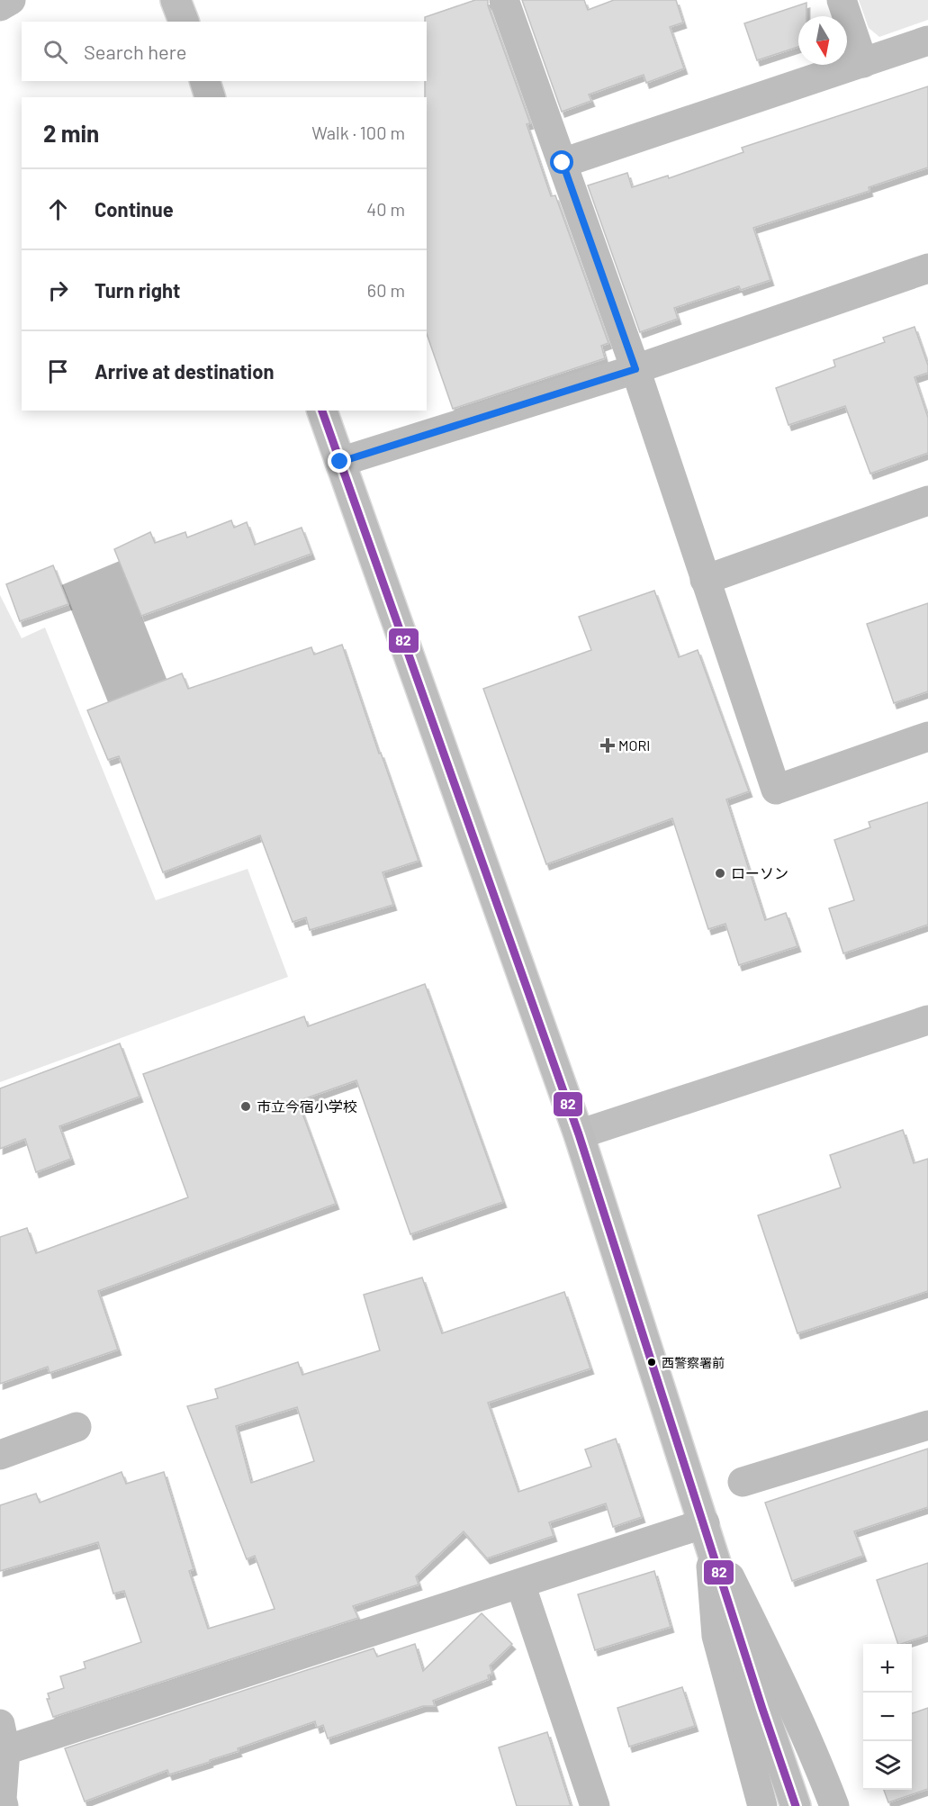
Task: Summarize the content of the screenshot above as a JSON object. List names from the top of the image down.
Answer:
{
  "places": {
    "health": ["MORI"],
    "other": ["ローソン", "市立今宿小学校", "西警察署前"]
  },
  "lines": ["transit line 82"],
  "north": "bottom",
  "page": {
    "search": "Search here",
    "heading": ["2 min", "Walk · 100 m"],
    "list": [
      ["Continue", "40 m"],
      ["Turn right", "60 m"],
      "Arrive at destination"
    ],
    "map_buttons": ["+", "−"]
  }
}
